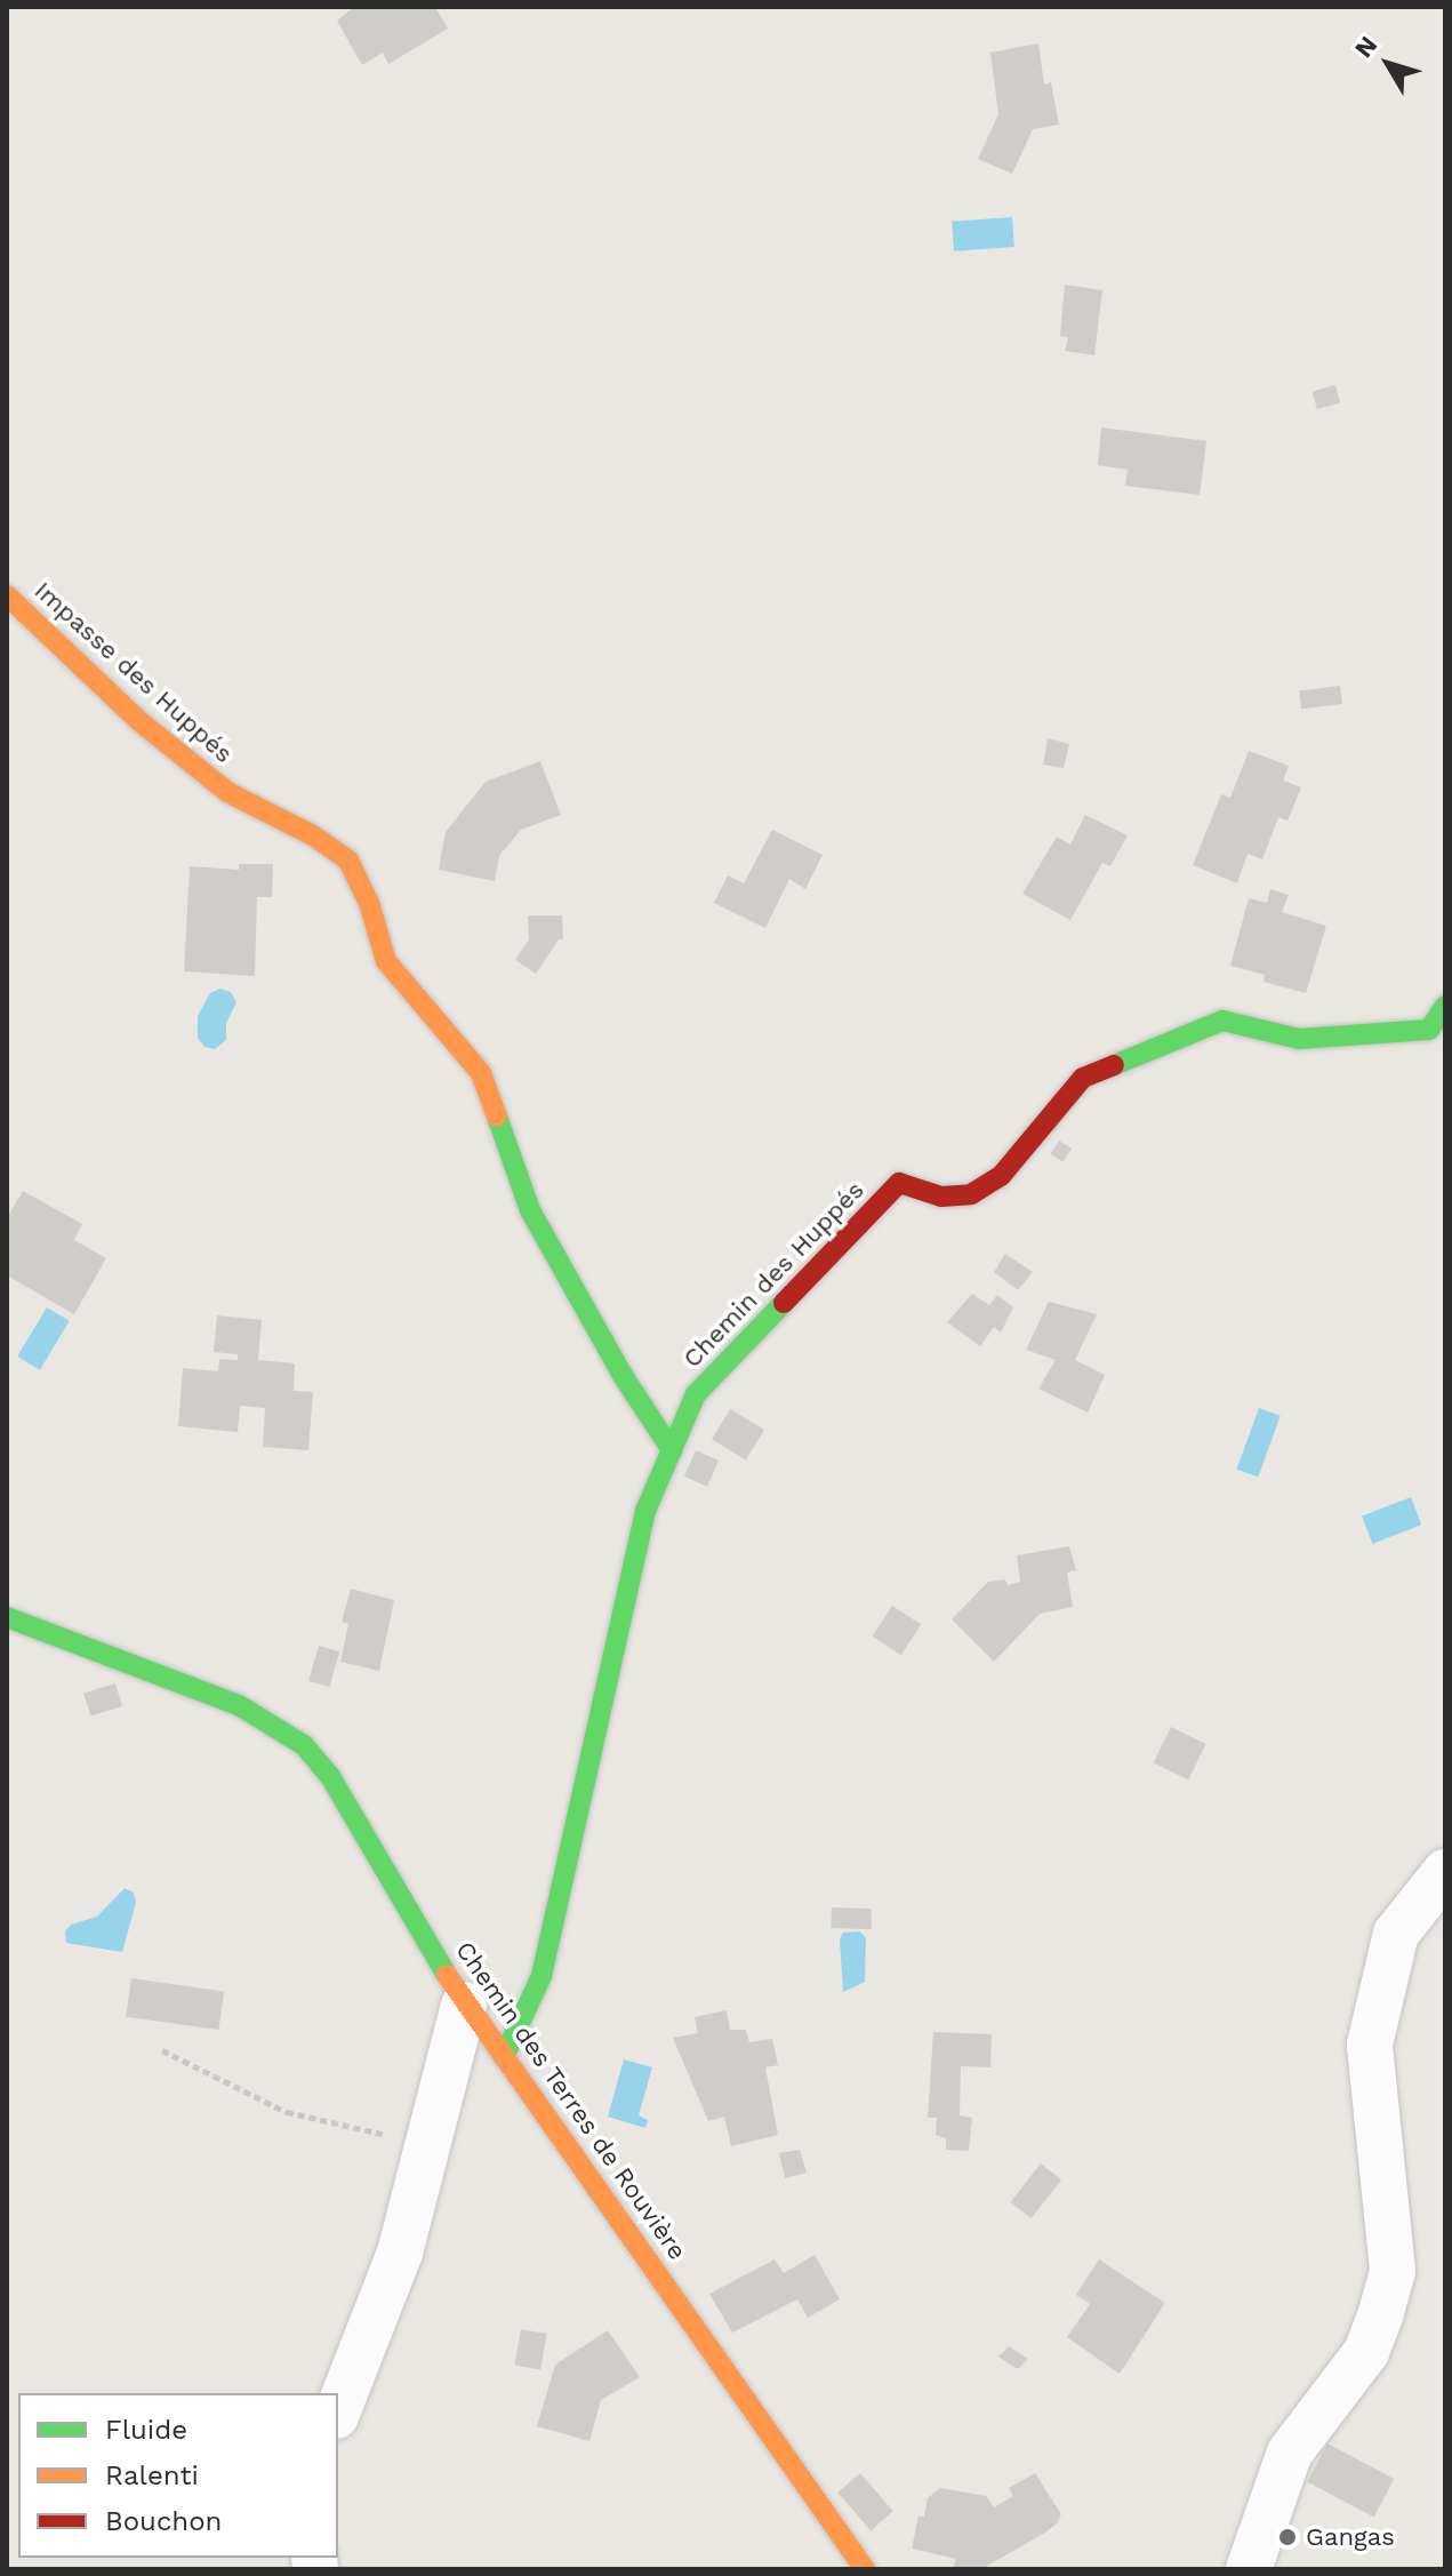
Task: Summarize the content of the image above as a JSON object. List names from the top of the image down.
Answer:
{
  "streets": {
    "street": ["Impasse des Huppés", "Chemin des Huppés", "Chemin des Terres de Rouvière"]
  },
  "crossings": [
    ["Impasse des Huppés", "Chemin des Huppés"],
    ["Chemin des Huppés", "Chemin des Terres de Rouvière"]
  ],
  "places": ["Gangas"],
  "legend": ["Fluide", "Ralenti", "Bouchon"],
  "north": "top left"
}
